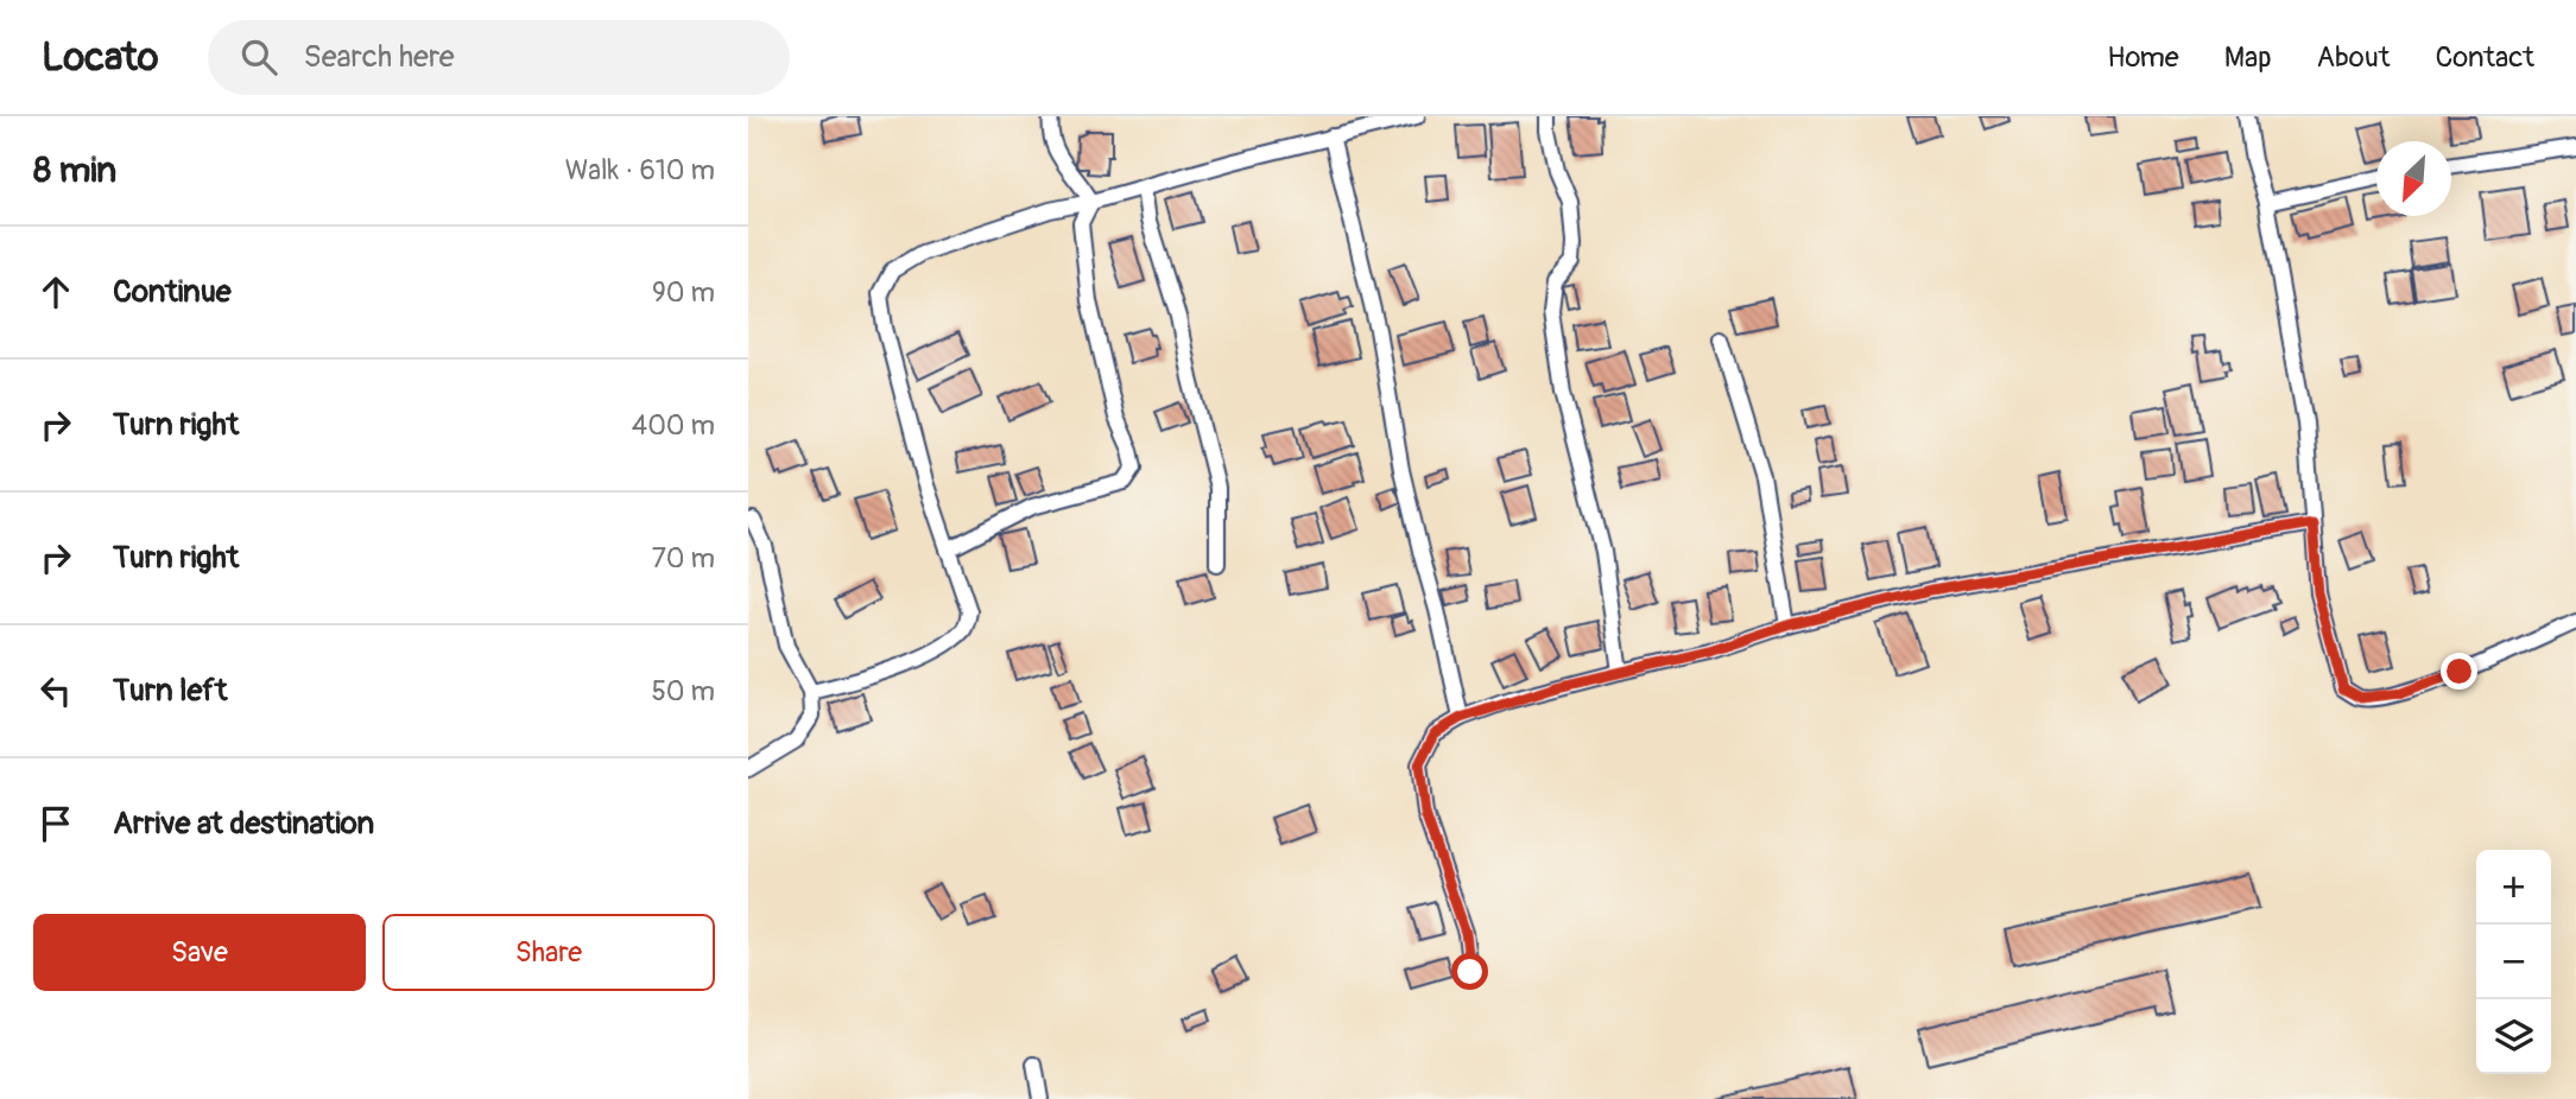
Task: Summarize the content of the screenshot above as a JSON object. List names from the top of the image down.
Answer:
{
  "north": "bottom left",
  "page": {
    "header": "Locato",
    "search": "Search here",
    "nav": [
      "Home",
      "Map",
      "About",
      "Contact"
    ],
    "heading": ["8 min", "Walk · 610 m"],
    "list": [
      ["Continue", "90 m"],
      ["Turn right", "400 m"],
      ["Turn right", "70 m"],
      ["Turn left", "50 m"],
      "Arrive at destination"
    ],
    "map_buttons": ["+", "−"],
    "buttons": ["Save", "Share"]
  }
}
